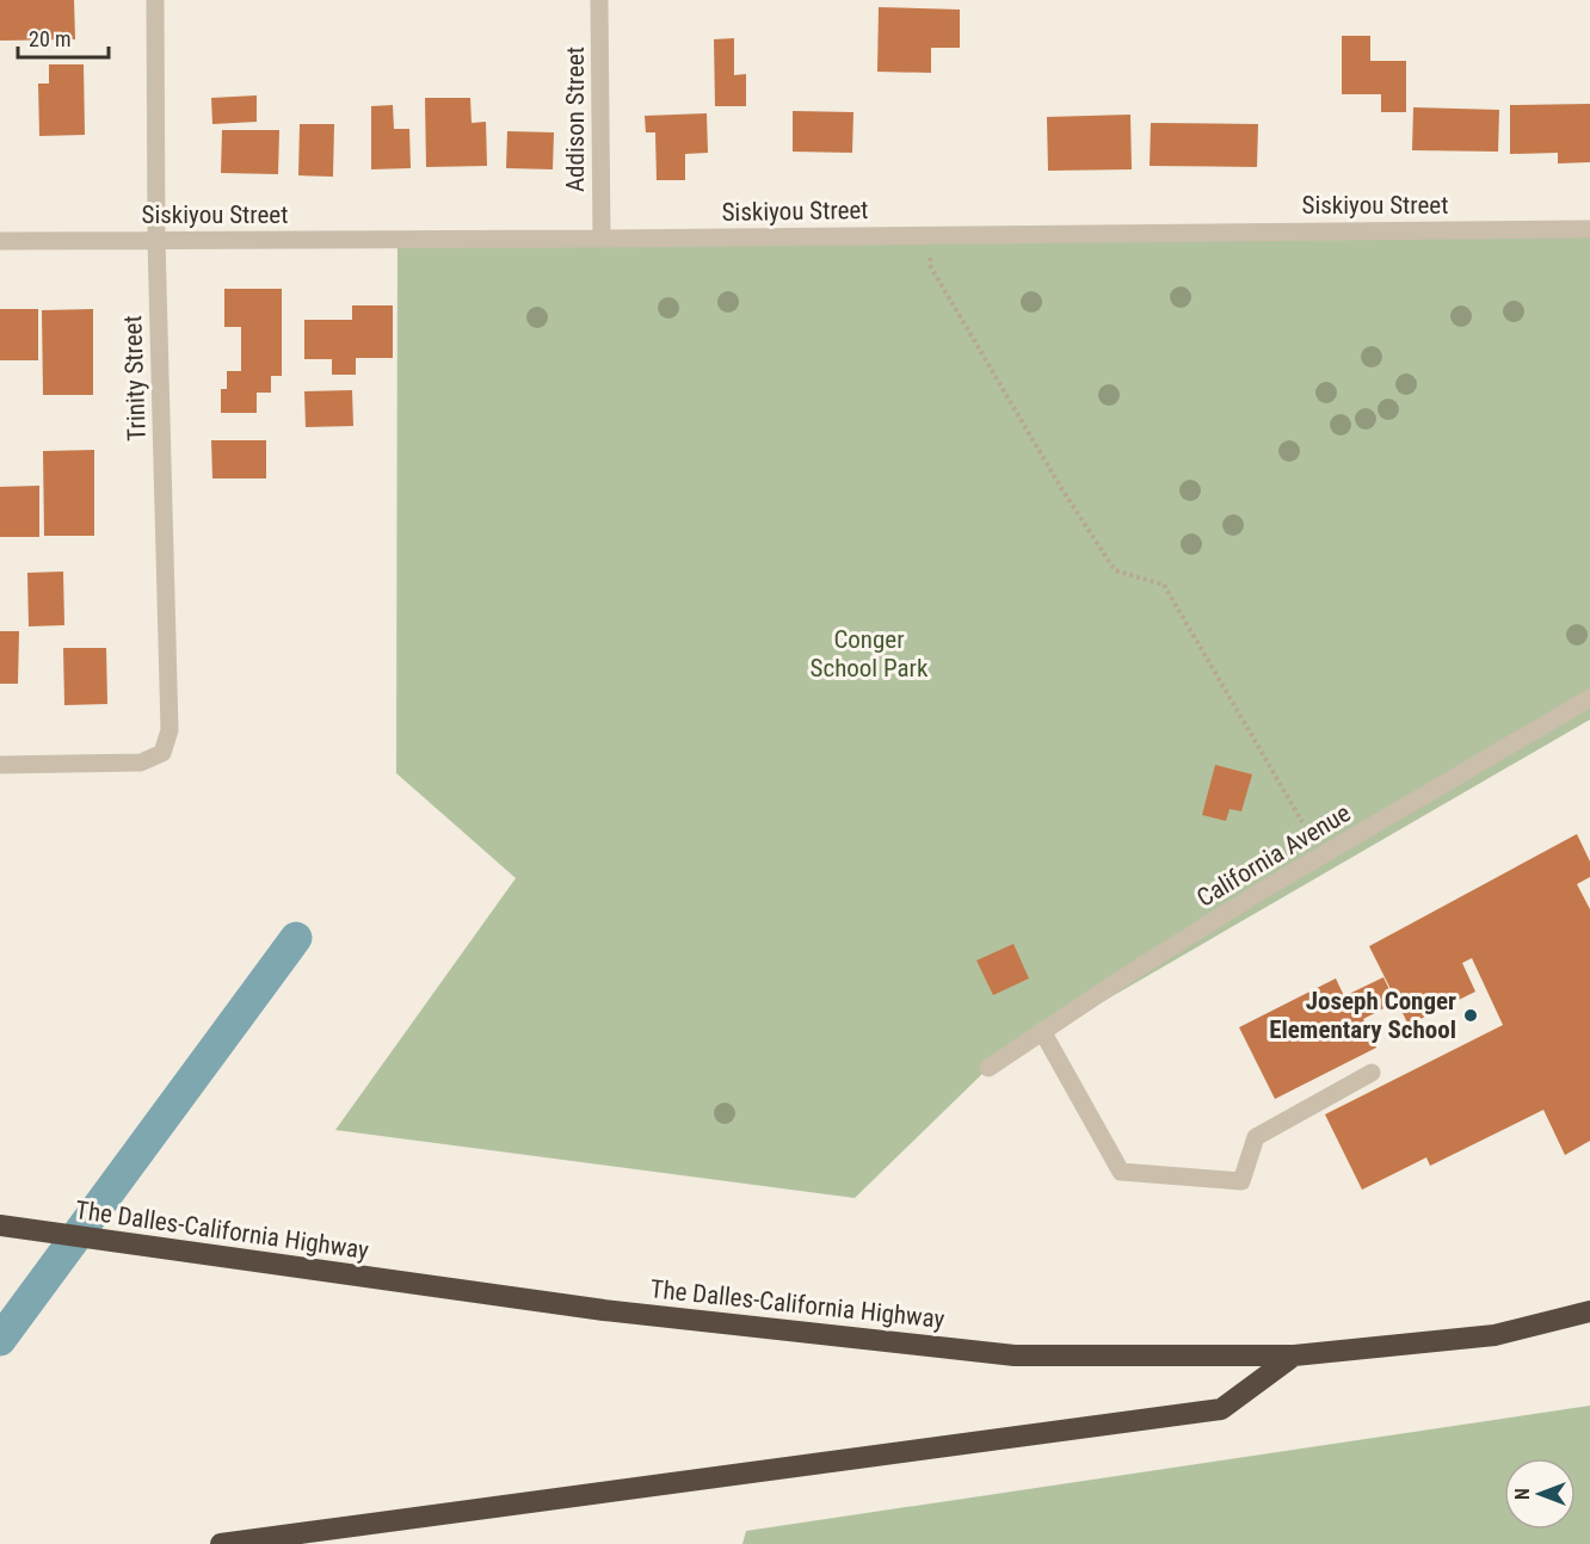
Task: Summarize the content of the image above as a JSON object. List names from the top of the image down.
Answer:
{
  "streets": {
    "highway": ["The Dalles-California Highway"],
    "street": [
      "Addison Street",
      "Siskiyou Street",
      "Trinity Street",
      "California Avenue"
    ]
  },
  "crossings": [
    ["Addison Street", "Siskiyou Street"],
    ["Siskiyou Street", "Trinity Street"]
  ],
  "parks": ["Conger School Park"],
  "places": ["Joseph Conger Elementary School"],
  "scale_bar": "20 m",
  "north": "left"
}
